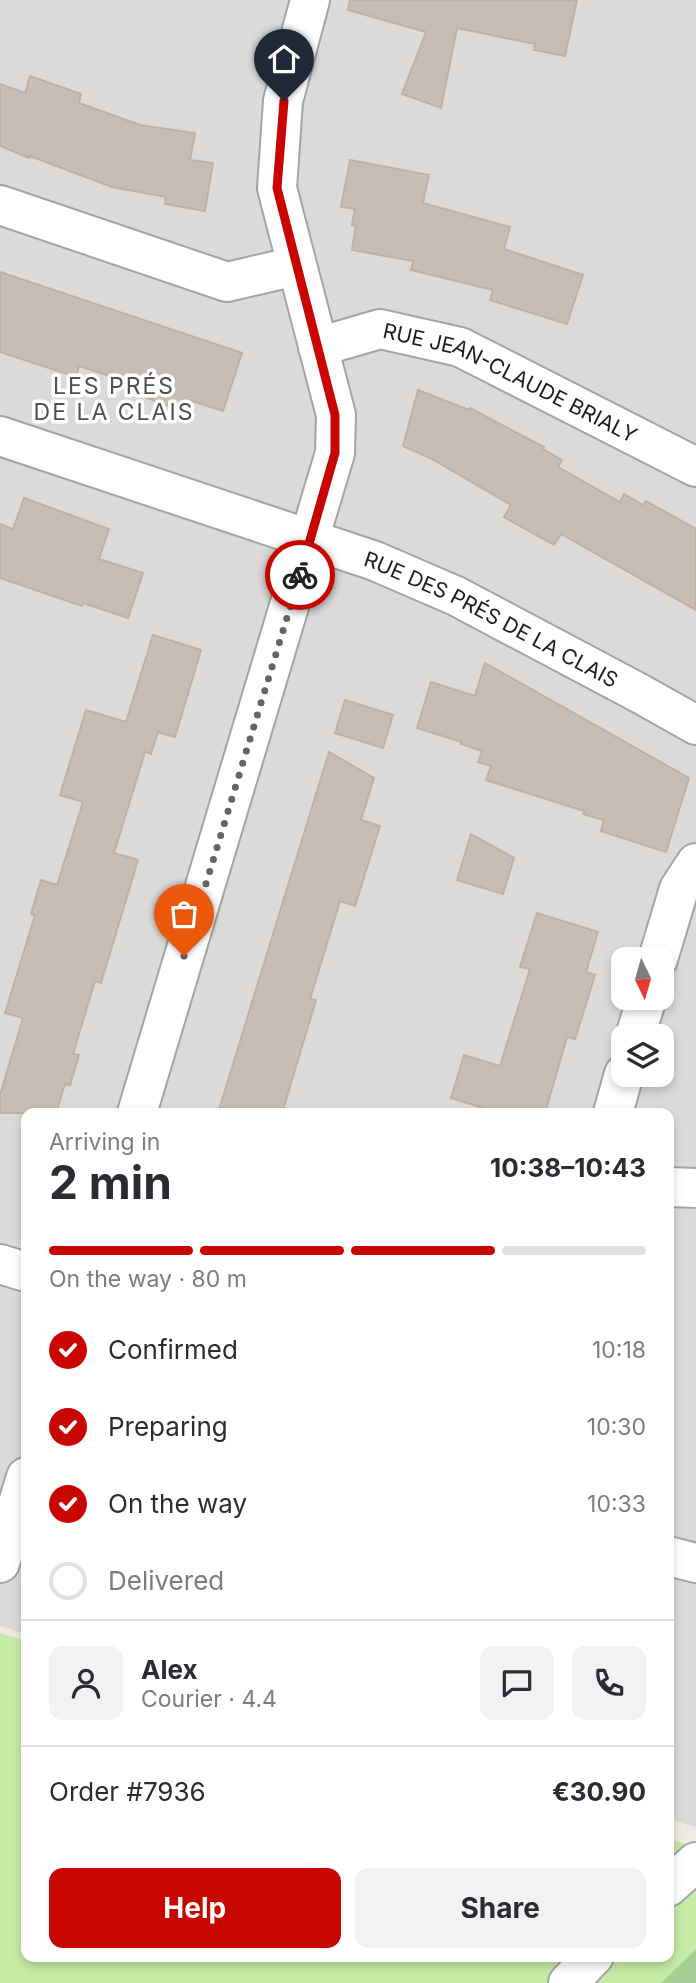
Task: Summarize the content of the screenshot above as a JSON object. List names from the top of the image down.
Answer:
{
  "streets": {
    "street": ["RUE JEAN-CLAUDE BRIALY", "RUE DES PRÉS DE LA CLAIS"]
  },
  "districts": ["LES PRÉS DE LA CLAIS"],
  "north": "bottom",
  "page": {
    "heading": ["2 min", "Arriving in", "10:38–10:43"],
    "panel": [
      "Alex",
      "Courier · 4.4",
      "Order #7936",
      "€30.90"
    ],
    "bar": "On the way · 80 m",
    "list": [
      ["Confirmed", "10:18"],
      ["Preparing", "10:30"],
      ["On the way", "10:33"],
      "Delivered"
    ],
    "buttons": ["Help", "Share"]
  }
}
